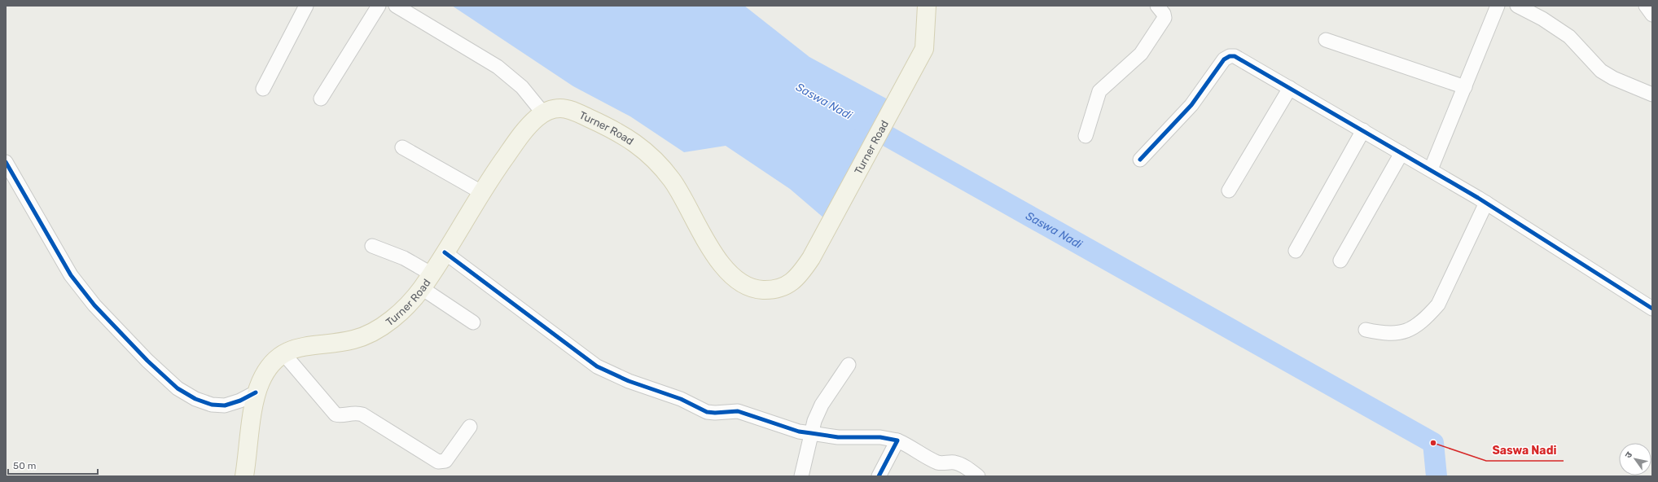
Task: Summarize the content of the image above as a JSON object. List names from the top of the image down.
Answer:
{
  "streets": {
    "main road": ["Turner Road"]
  },
  "water": ["Saswa Nadi"],
  "places": ["Saswa Nadi"],
  "scale_bar": "50 m",
  "north": "top left"
}
